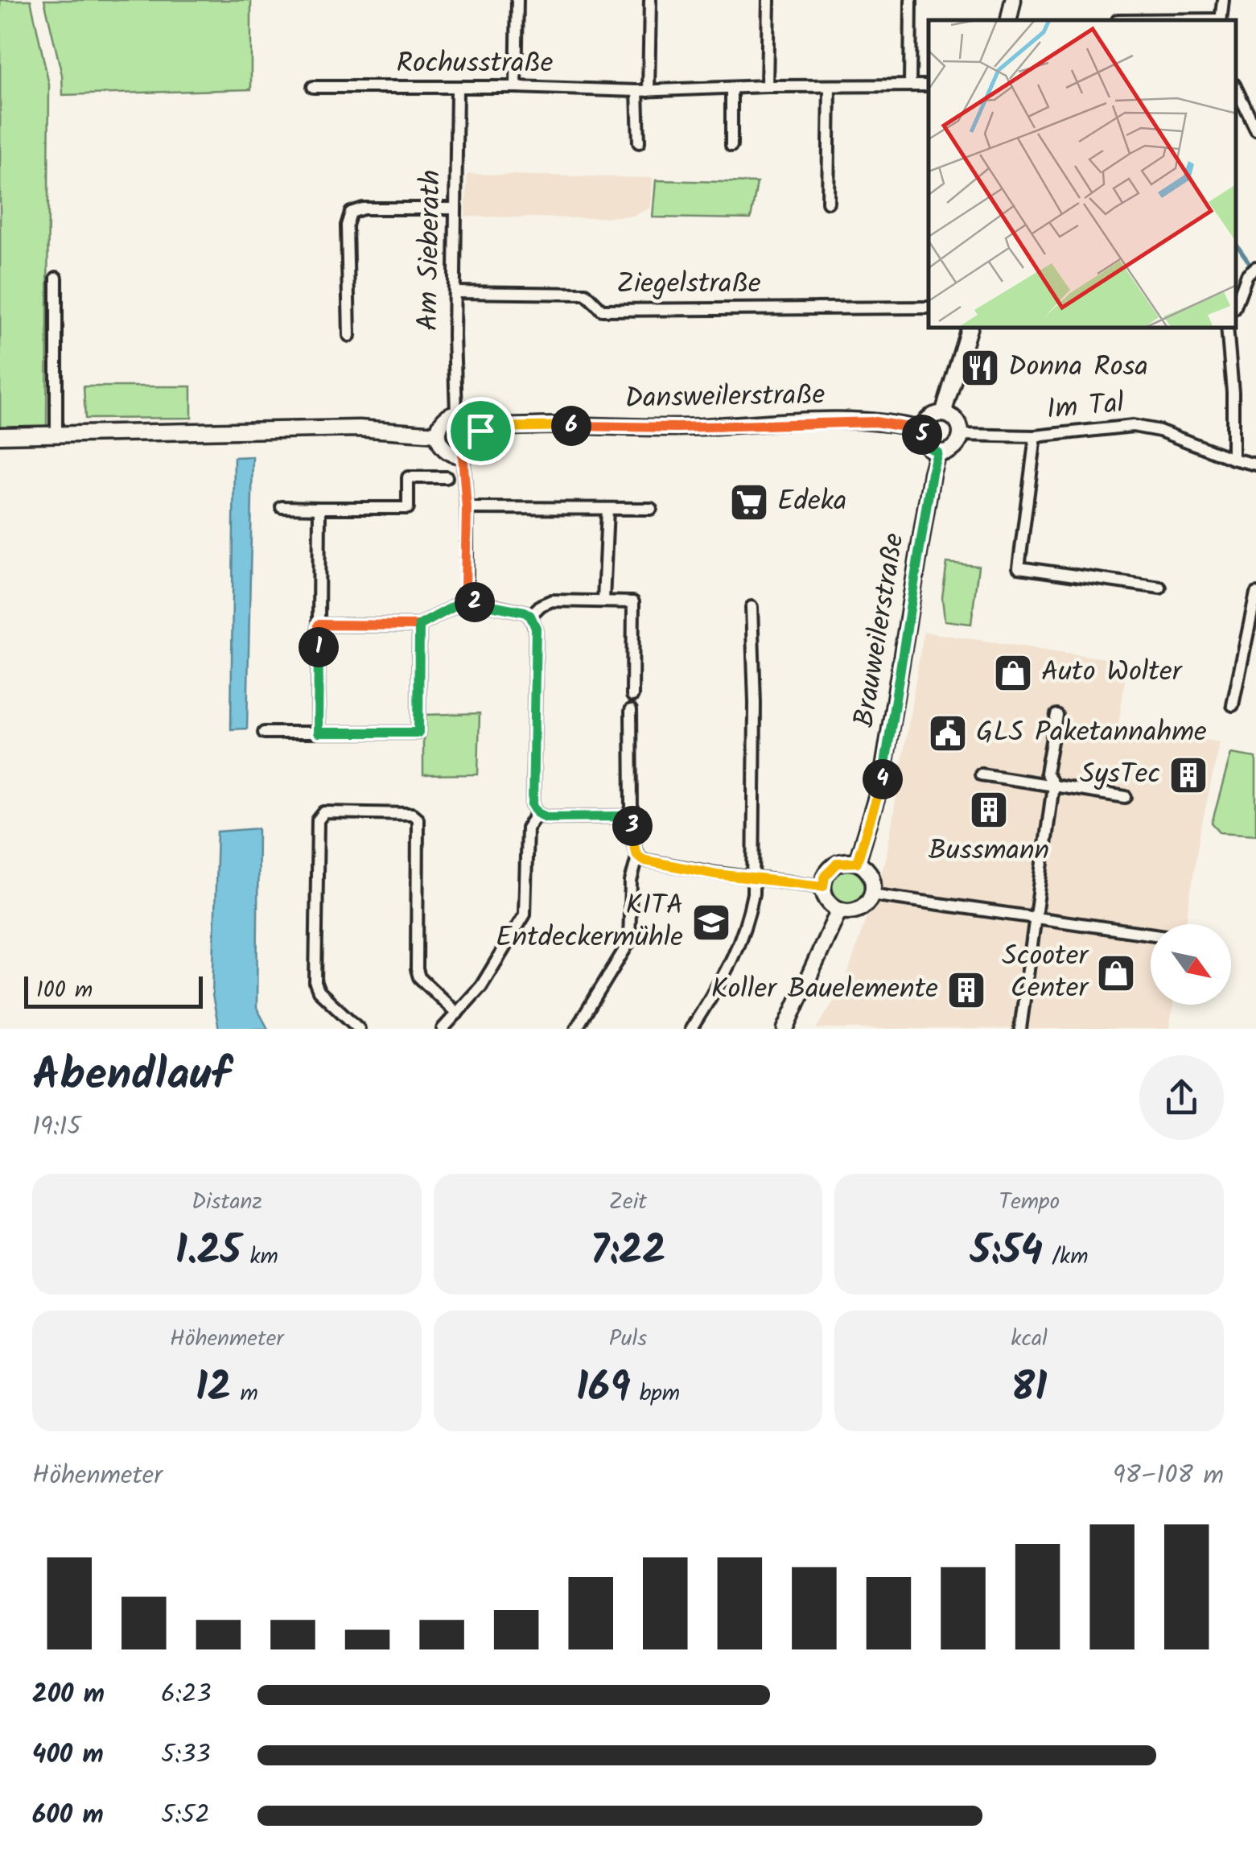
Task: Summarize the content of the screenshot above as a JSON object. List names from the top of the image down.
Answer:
{
  "streets": {
    "main road": ["Dansweilerstraße", "Brauweilerstraße"],
    "street": [
      "Rochusstraße",
      "Am Sieberath",
      "Ziegelstraße",
      "Im Tal"
    ]
  },
  "crossings": [
    ["Rochusstraße", "Am Sieberath"],
    ["Am Sieberath", "Ziegelstraße"],
    ["Am Sieberath", "Dansweilerstraße"],
    ["Dansweilerstraße", "Im Tal"],
    ["Dansweilerstraße", "Brauweilerstraße"],
    ["Im Tal", "Brauweilerstraße"]
  ],
  "places": {
    "restaurant": ["Donna Rosa"],
    "supermarket": ["Edeka"],
    "shop": ["Auto Wolter", "Scooter Center"],
    "public building": ["GLS Paketannahme"],
    "building": ["SysTec", "Bussmann", "Koller Bauelemente"],
    "school or university": ["KITA Entdeckermühle"]
  },
  "scale_bar": "100 m",
  "north": "bottom right",
  "page": {
    "pins": [
      "6",
      "5",
      "2",
      "1",
      "4",
      "3"
    ],
    "scale": "100 m",
    "heading": ["Abendlauf", "19:15"],
    "stats": [
      ["Distanz", "1.25 km"],
      ["Zeit", "7:22"],
      ["Tempo", "5:54 /km"],
      ["Höhenmeter", "12 m"],
      ["Puls", "169 bpm"],
      ["kcal", "81"]
    ],
    "chart": ["Höhenmeter", "98–108 m"],
    "list": [
      {
        "name": "200 m",
        "note": "6:23"
      },
      {
        "name": "400 m",
        "note": "5:33"
      },
      {
        "name": "600 m",
        "note": "5:52"
      }
    ]
  }
}
